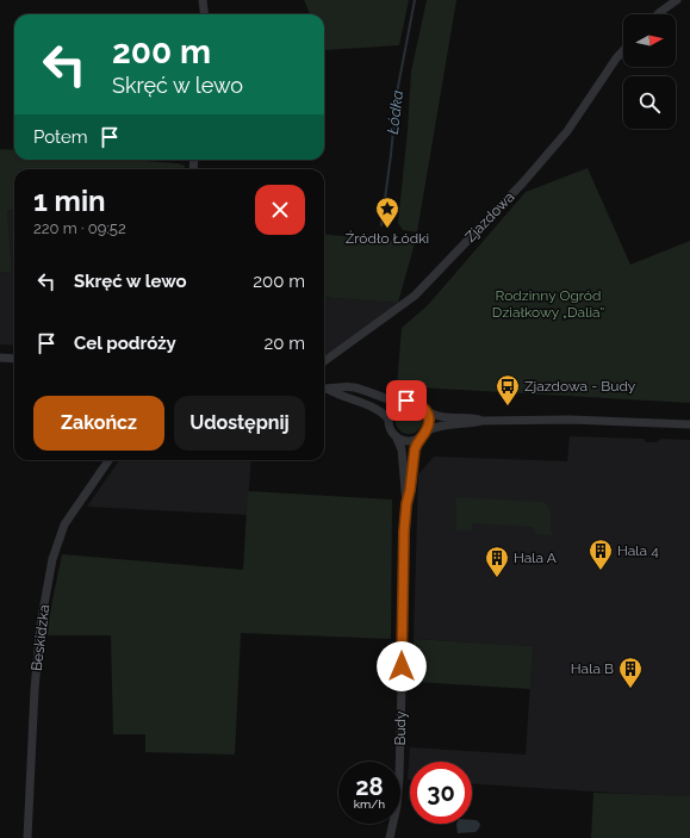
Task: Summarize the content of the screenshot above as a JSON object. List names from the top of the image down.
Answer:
{
  "streets": {
    "street": ["Zjazdowa", "Beskidzka", "Budy"]
  },
  "water": ["Łódka"],
  "parks": ["Rodzinny Ogród Działkowy „Dalia”"],
  "places": {
    "place": ["Źródło Łódki"],
    "bus stop": ["Zjazdowa - Budy"],
    "building": ["Hala 4", "Hala A", "Hala B"]
  },
  "north": "right",
  "page": {
    "turn": ["200 m", "Skręć w lewo"],
    "then": "Potem",
    "heading": ["1 min", "220 m · 09:52"],
    "list": [
      {
        "name": "Skręć w lewo",
        "value": "200 m"
      },
      {
        "name": "Cel podróży",
        "value": "20 m"
      }
    ],
    "buttons": ["Zakończ", "Udostępnij"],
    "speed": "28 km/h",
    "limit": "30"
  }
}
